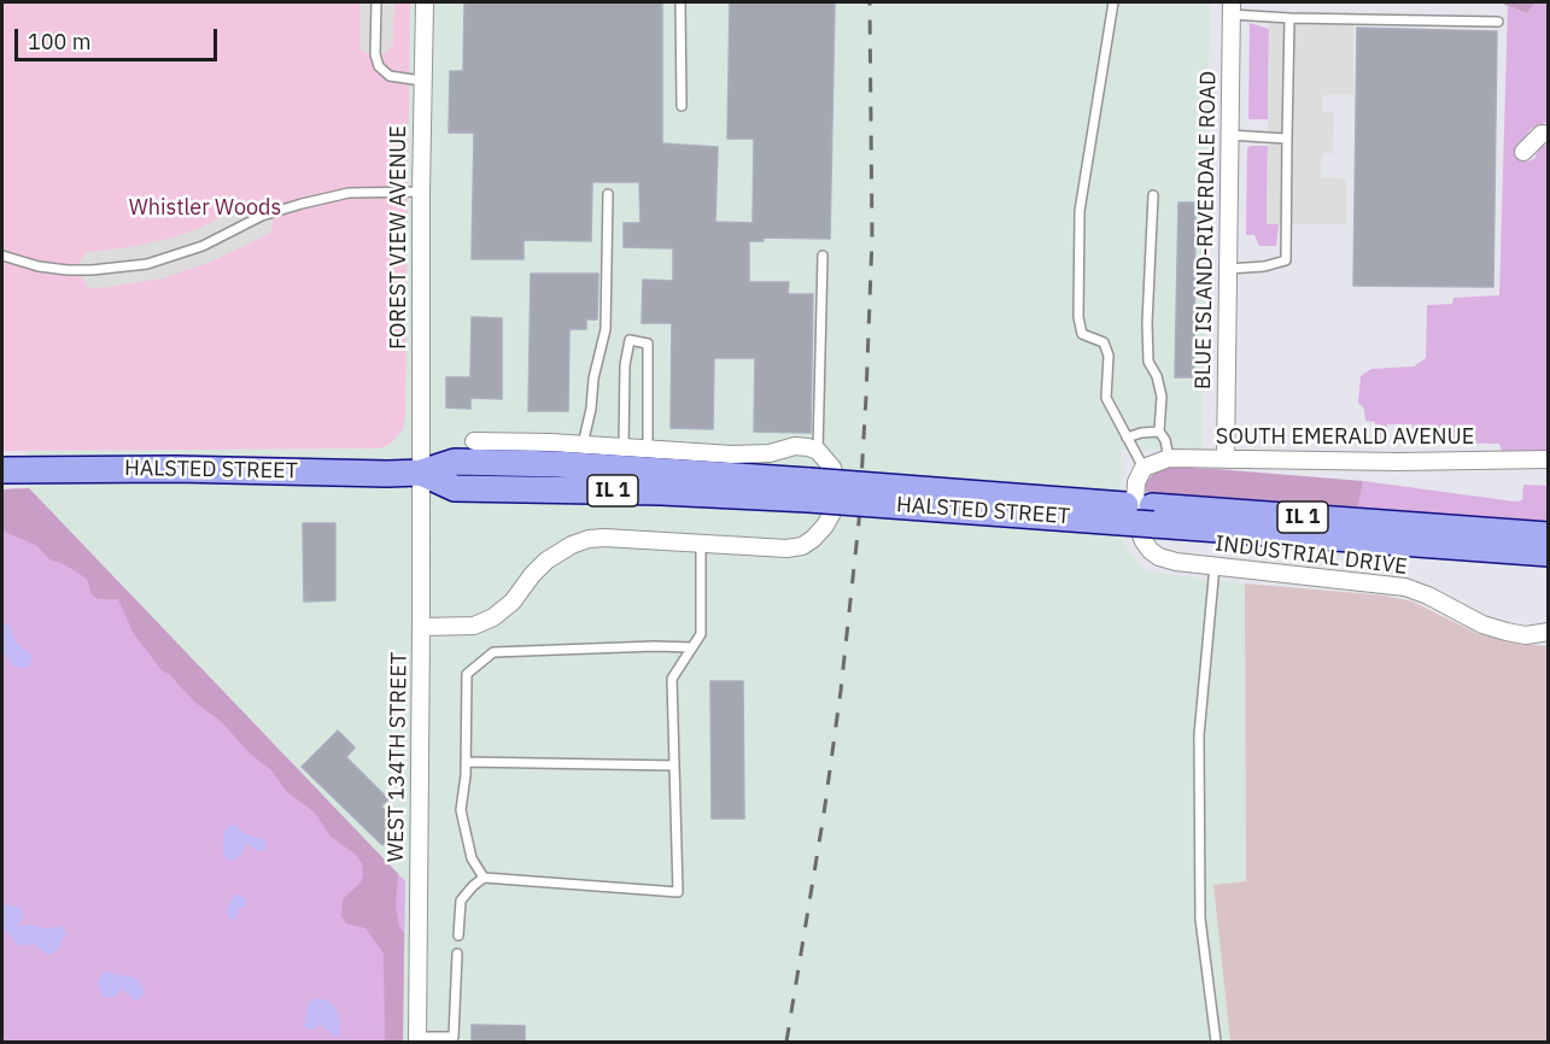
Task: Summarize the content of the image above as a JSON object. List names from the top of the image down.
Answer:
{
  "streets": {
    "main road": ["HALSTED STREET", "IL 1"],
    "street": [
      "BLUE ISLAND-RIVERDALE ROAD",
      "FOREST VIEW AVENUE",
      "SOUTH EMERALD AVENUE",
      "INDUSTRIAL DRIVE",
      "WEST 134TH STREET"
    ]
  },
  "crossings": [
    ["BLUE ISLAND-RIVERDALE ROAD", "SOUTH EMERALD AVENUE"],
    ["FOREST VIEW AVENUE", "HALSTED STREET"],
    ["FOREST VIEW AVENUE", "WEST 134TH STREET"],
    ["SOUTH EMERALD AVENUE", "INDUSTRIAL DRIVE"],
    ["HALSTED STREET", "WEST 134TH STREET"]
  ],
  "parks": ["Whistler Woods"],
  "scale_bar": "100 m"
}
